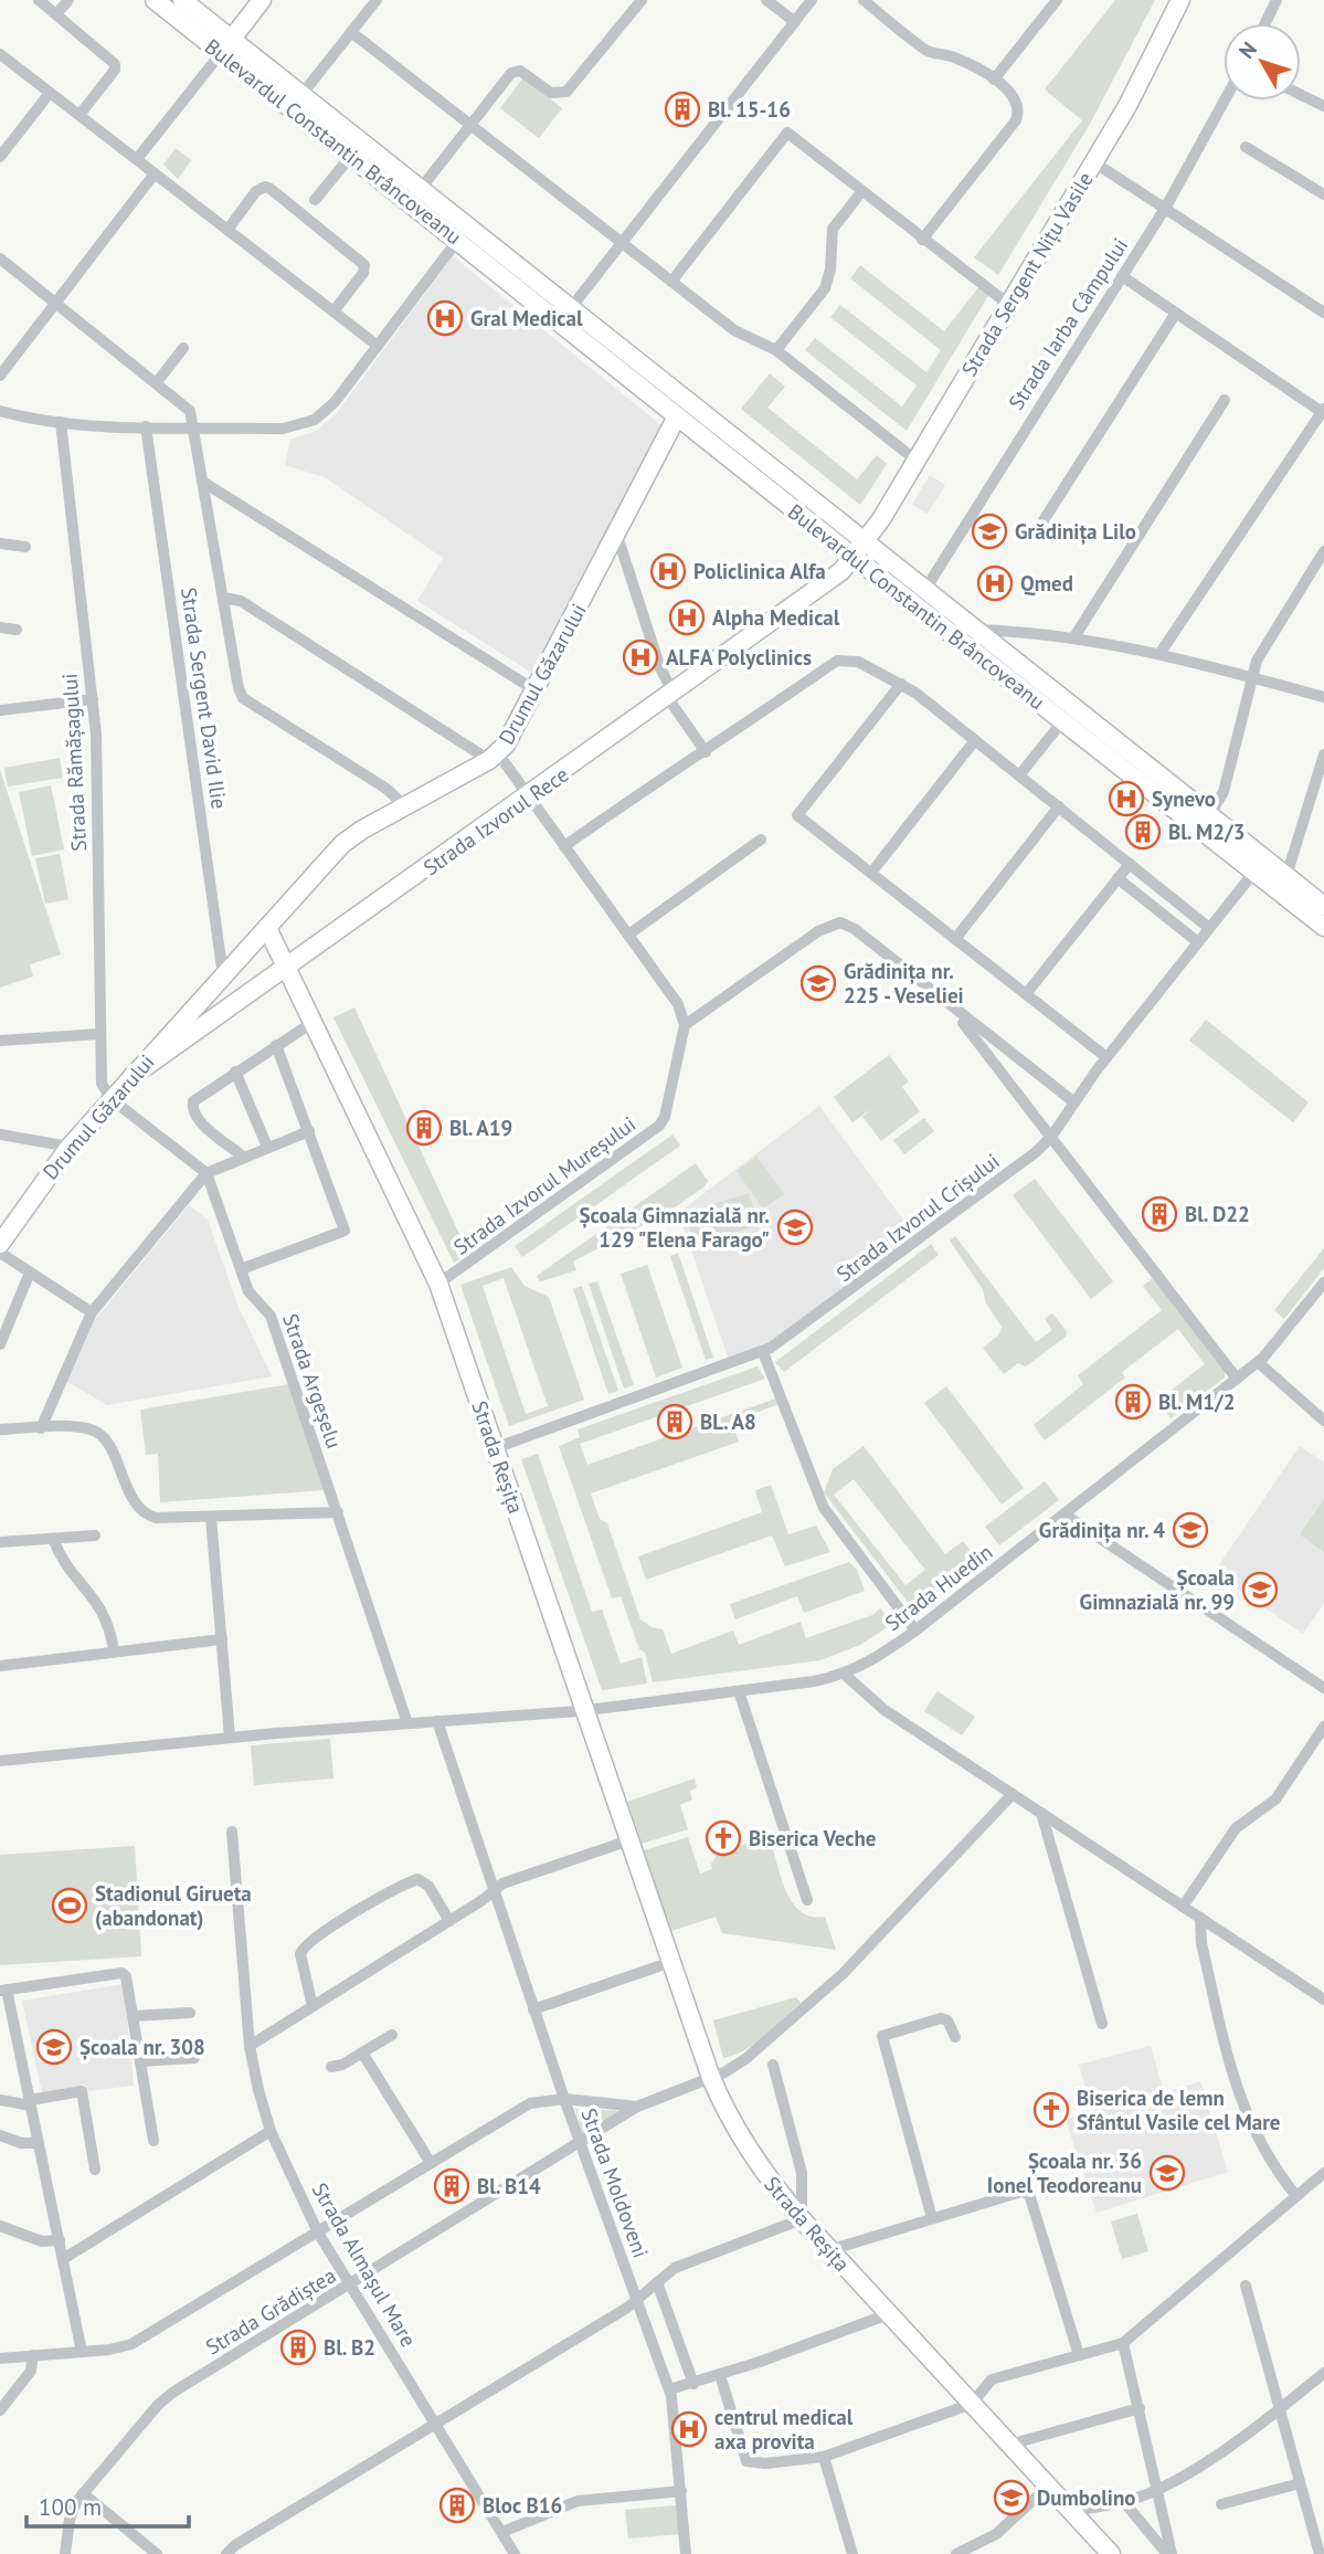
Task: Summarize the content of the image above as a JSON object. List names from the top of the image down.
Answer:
{
  "streets": {
    "street": [
      "Bulevardul Constantin Brâncoveanu",
      "Strada Sergent Nițu Vasile",
      "Strada Iarba Câmpului",
      "Drumul Găzarului",
      "Strada Sergent David Ilie",
      "Strada Rămășagului",
      "Strada Izvorul Rece",
      "Strada Izvorul Mureșului",
      "Strada Izvorul Crișului",
      "Strada Argeșelu",
      "Strada Reșița",
      "Strada Huedin",
      "Strada Moldoveni",
      "Strada Almașul Mare",
      "Strada Grădiștea"
    ]
  },
  "crossings": [
    ["Bulevardul Constantin Brâncoveanu", "Strada Sergent Nițu Vasile"],
    ["Bulevardul Constantin Brâncoveanu", "Strada Iarba Câmpului"],
    ["Bulevardul Constantin Brâncoveanu", "Drumul Găzarului"],
    ["Bulevardul Constantin Brâncoveanu", "Strada Izvorul Rece"],
    ["Bulevardul Constantin Brâncoveanu", "Strada Izvorul Crișului"],
    ["Strada Sergent Nițu Vasile", "Strada Izvorul Rece"],
    ["Drumul Găzarului", "Strada Sergent David Ilie"],
    ["Drumul Găzarului", "Strada Rămășagului"],
    ["Drumul Găzarului", "Strada Izvorul Rece"],
    ["Strada Izvorul Rece", "Strada Reșița"],
    ["Strada Izvorul Mureșului", "Strada Reșița"],
    ["Strada Izvorul Crișului", "Strada Reșița"],
    ["Strada Argeșelu", "Strada Huedin"],
    ["Strada Reșița", "Strada Huedin"],
    ["Strada Reșița", "Strada Grădiștea"],
    ["Strada Huedin", "Strada Moldoveni"],
    ["Strada Moldoveni", "Strada Grădiștea"],
    ["Strada Almașul Mare", "Strada Grădiștea"]
  ],
  "places": {
    "building": [
      "Bl. 15-16",
      "Bl. M2/3",
      "Bl. A19",
      "Bl. D22",
      "Bl. M1/2",
      "BL. A8",
      "Bl. B14",
      "Bl. B2",
      "Bloc B16"
    ],
    "hospital": [
      "Gral Medical",
      "Policlinica Alfa",
      "Qmed",
      "Alpha Medical",
      "ALFA Polyclinics",
      "Synevo",
      "centrul medical axa provita"
    ],
    "school or university": [
      "Grădinița Lilo",
      "Grădinița nr. 225 - Veseliei",
      "Școala Gimnazială nr. 129 \"Elena Farago\"",
      "Grădinița nr. 4",
      "Școala Gimnazială nr. 99",
      "Școala nr. 308",
      "Școala nr. 36 Ionel Teodoreanu",
      "Dumbolino"
    ],
    "church": ["Biserica Veche", "Biserica de lemn Sfântul Vasile cel Mare"],
    "sports": ["Stadionul Girueta (abandonat)"]
  },
  "scale_bar": "100 m",
  "north": "top left"
}
